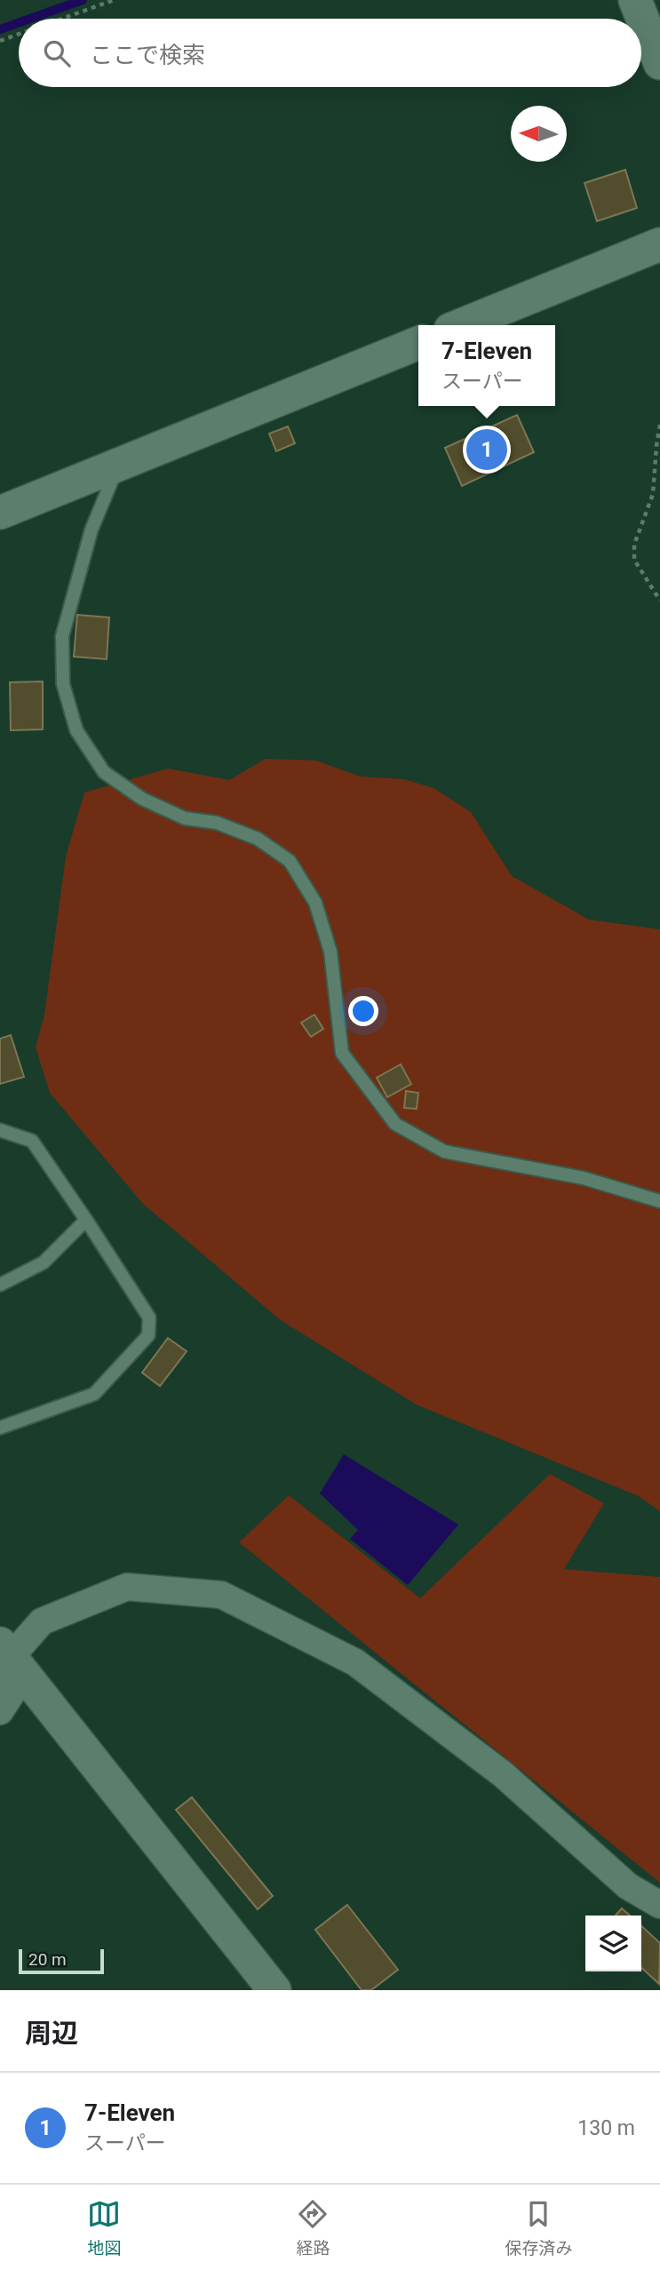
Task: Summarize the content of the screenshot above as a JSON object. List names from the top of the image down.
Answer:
{
  "scale_bar": "20 m",
  "north": "left",
  "page": {
    "search": "ここで検索",
    "popup": ["7-Eleven", "スーパー"],
    "pins": "1",
    "scale": "20 m",
    "heading": "周辺",
    "list": [
      {
        "mark": "1",
        "name": "7-Eleven",
        "note": "スーパー",
        "value": "130 m"
      }
    ],
    "nav": ["地図", "経路", "保存済み"]
  }
}
